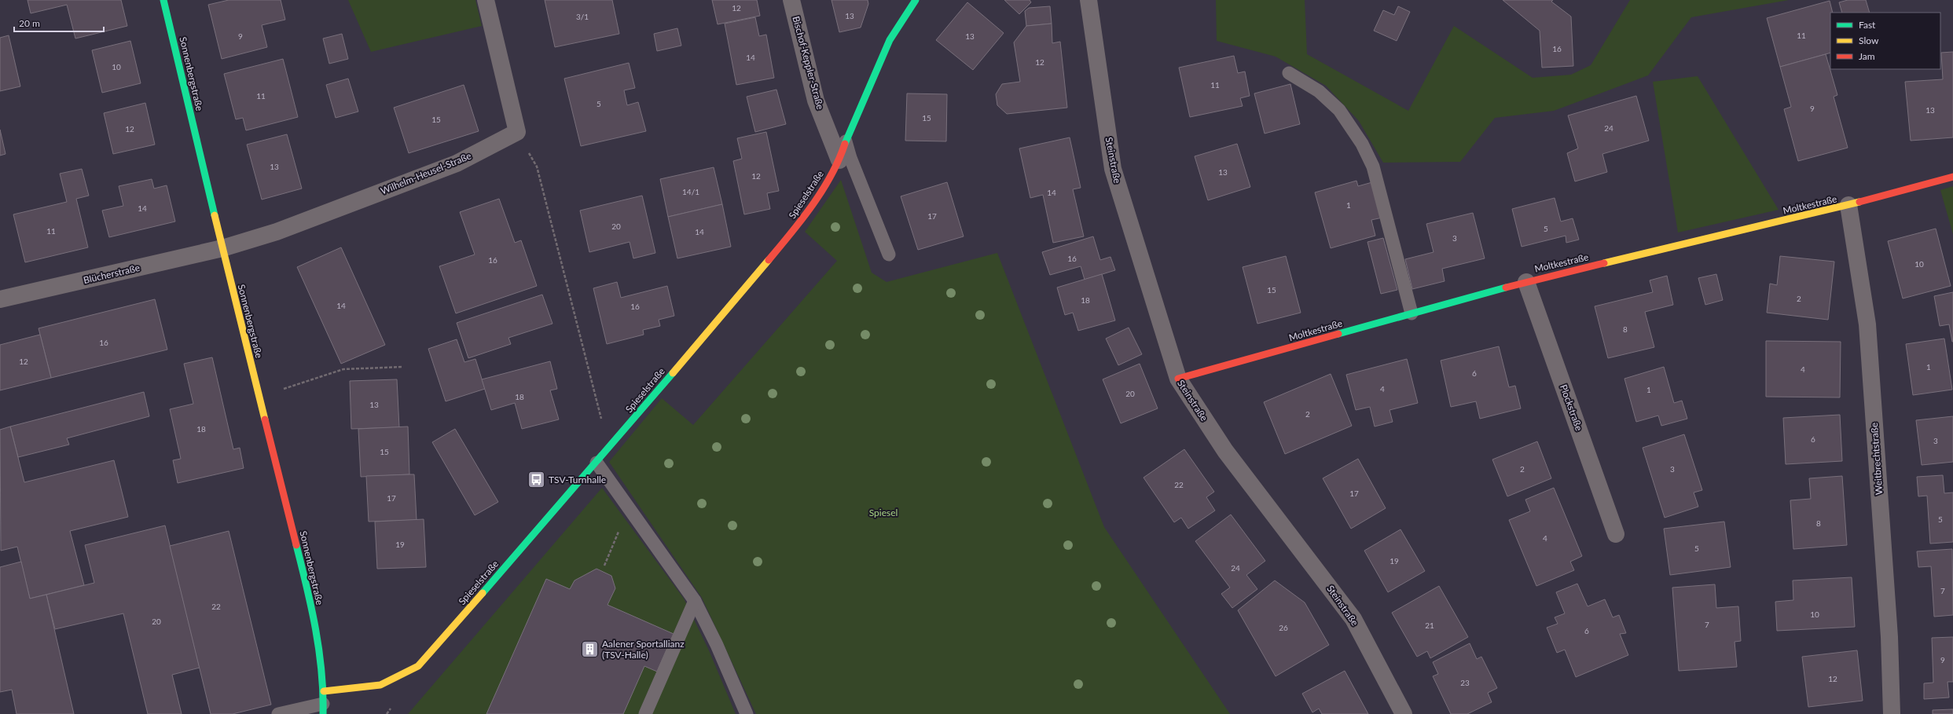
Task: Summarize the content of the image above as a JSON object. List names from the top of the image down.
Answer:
{
  "streets": {
    "street": [
      "Bischof-Keppler-Straße",
      "Sonnenbergstraße",
      "Steinstraße",
      "Wilhelm-Heusel-Straße",
      "Spieselstraße",
      "Moltkestraße",
      "Blücherstraße",
      "Plockstraße",
      "Weitbrechtstraße"
    ]
  },
  "crossings": [
    ["Bischof-Keppler-Straße", "Spieselstraße"],
    ["Sonnenbergstraße", "Wilhelm-Heusel-Straße"],
    ["Sonnenbergstraße", "Spieselstraße"],
    ["Sonnenbergstraße", "Blücherstraße"],
    ["Steinstraße", "Moltkestraße"],
    ["Wilhelm-Heusel-Straße", "Blücherstraße"],
    ["Moltkestraße", "Plockstraße"],
    ["Moltkestraße", "Weitbrechtstraße"]
  ],
  "parks": ["Spiesel"],
  "places": {
    "bus stop": ["TSV-Turnhalle"],
    "building": ["Aalener Sportallianz (TSV-Halle)"]
  },
  "house_numbers": [
    "12",
    "13",
    "3/1",
    "11",
    "9",
    "13",
    "16",
    "14",
    "12",
    "10",
    "11",
    "11",
    "5",
    "9",
    "13",
    "15",
    "15",
    "24",
    "12",
    "13",
    "13",
    "12",
    "14/1",
    "14",
    "1",
    "14",
    "17",
    "20",
    "5",
    "11",
    "14",
    "3",
    "16",
    "16",
    "10",
    "15",
    "2",
    "18",
    "14",
    "16",
    "8",
    "16",
    "12",
    "1",
    "4",
    "6",
    "4",
    "1",
    "20",
    "18",
    "13",
    "2",
    "18",
    "6",
    "3",
    "15",
    "2",
    "3",
    "22",
    "17",
    "17",
    "5",
    "8",
    "4",
    "19",
    "5",
    "19",
    "24",
    "7",
    "22",
    "10",
    "20",
    "7",
    "21",
    "26",
    "6",
    "9",
    "12",
    "23"
  ],
  "legend": ["Fast", "Slow", "Jam"],
  "scale_bar": "20 m"
}
